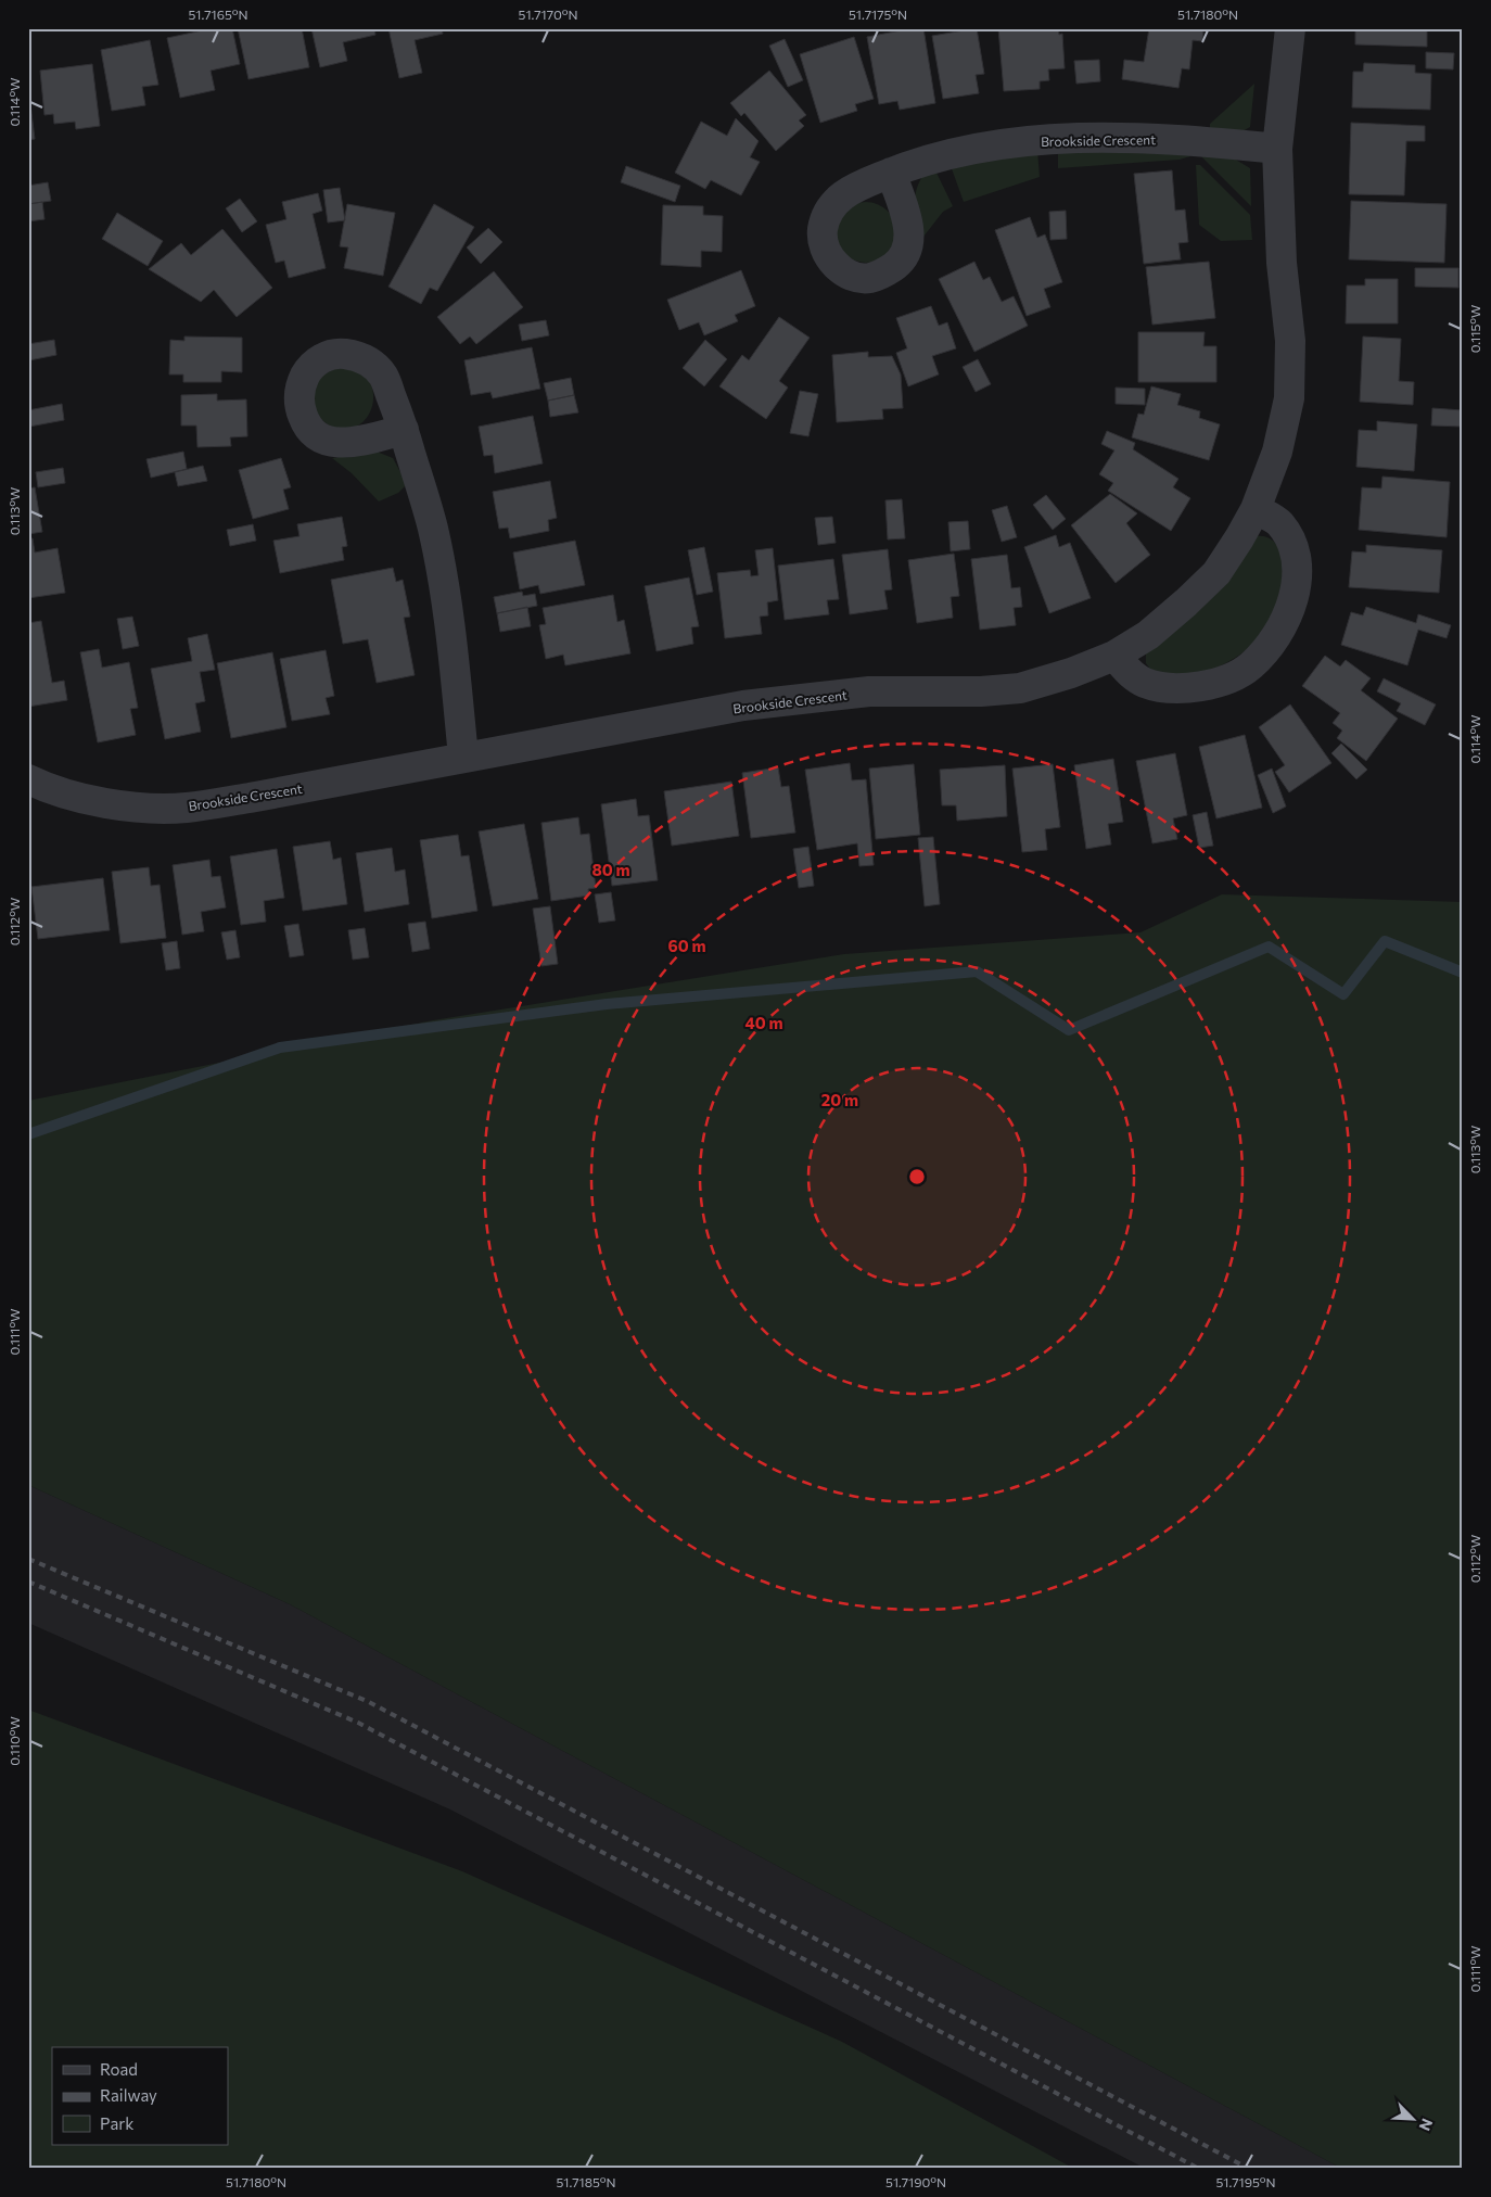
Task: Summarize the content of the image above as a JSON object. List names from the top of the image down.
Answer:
{
  "streets": {
    "street": ["Brookside Crescent"]
  },
  "legend": ["Road", "Railway", "Park"],
  "north": "bottom right",
  "coordinates": [
    "51.7165°N",
    "51.7170°N",
    "51.7175°N",
    "51.7180°N",
    "0.114°W",
    "0.115°W",
    "0.113°W",
    "0.112°W",
    "0.111°W",
    "0.110°W",
    "51.7185°N",
    "51.7190°N",
    "51.7195°N"
  ],
  "rings": [
    "80 m",
    "60 m",
    "40 m",
    "20 m"
  ]
}
